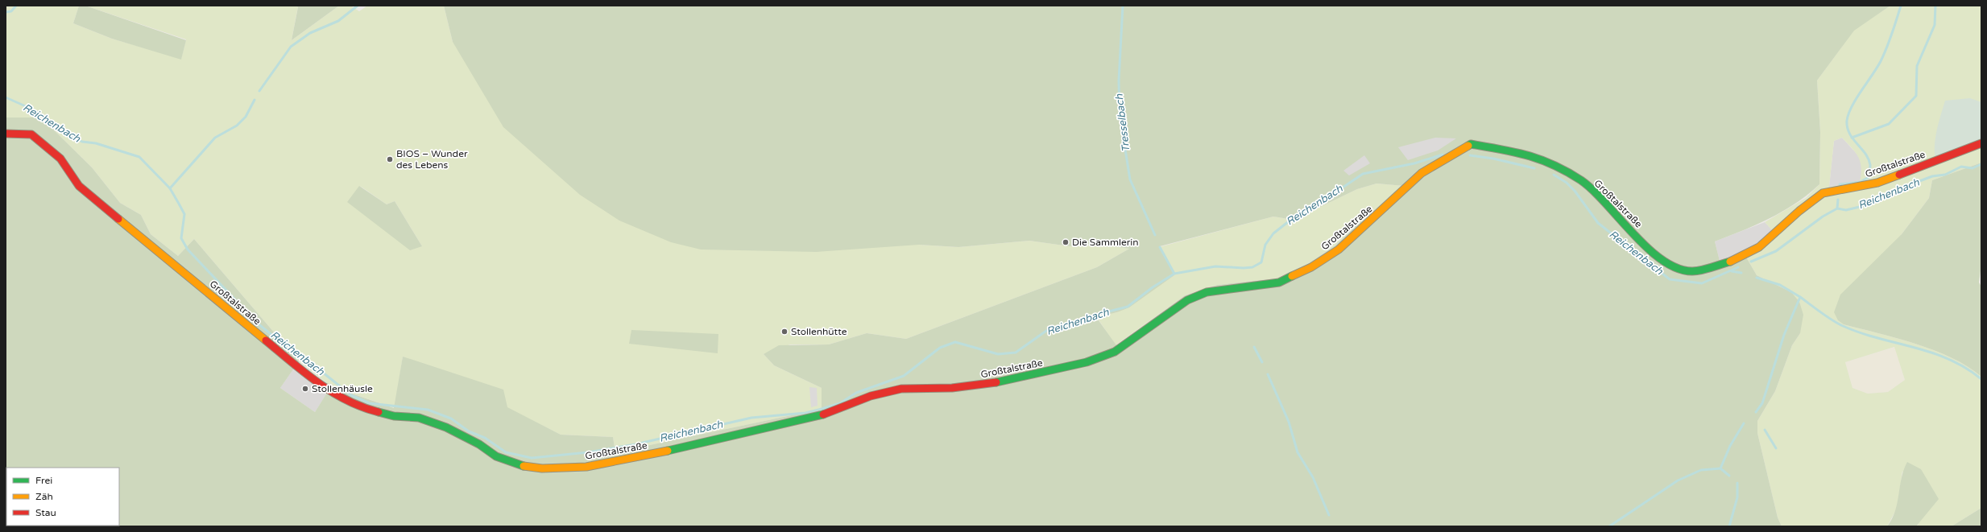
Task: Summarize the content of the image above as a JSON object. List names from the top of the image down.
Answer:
{
  "streets": {
    "street": ["Großtalstraße"]
  },
  "water": ["Reichenbach", "Tresselbach"],
  "places": [
    "BIOS – Wunder des Lebens",
    "Die Sammlerin",
    "Stollenhütte",
    "Stollenhäusle"
  ],
  "legend": ["Frei", "Zäh", "Stau"]
}
